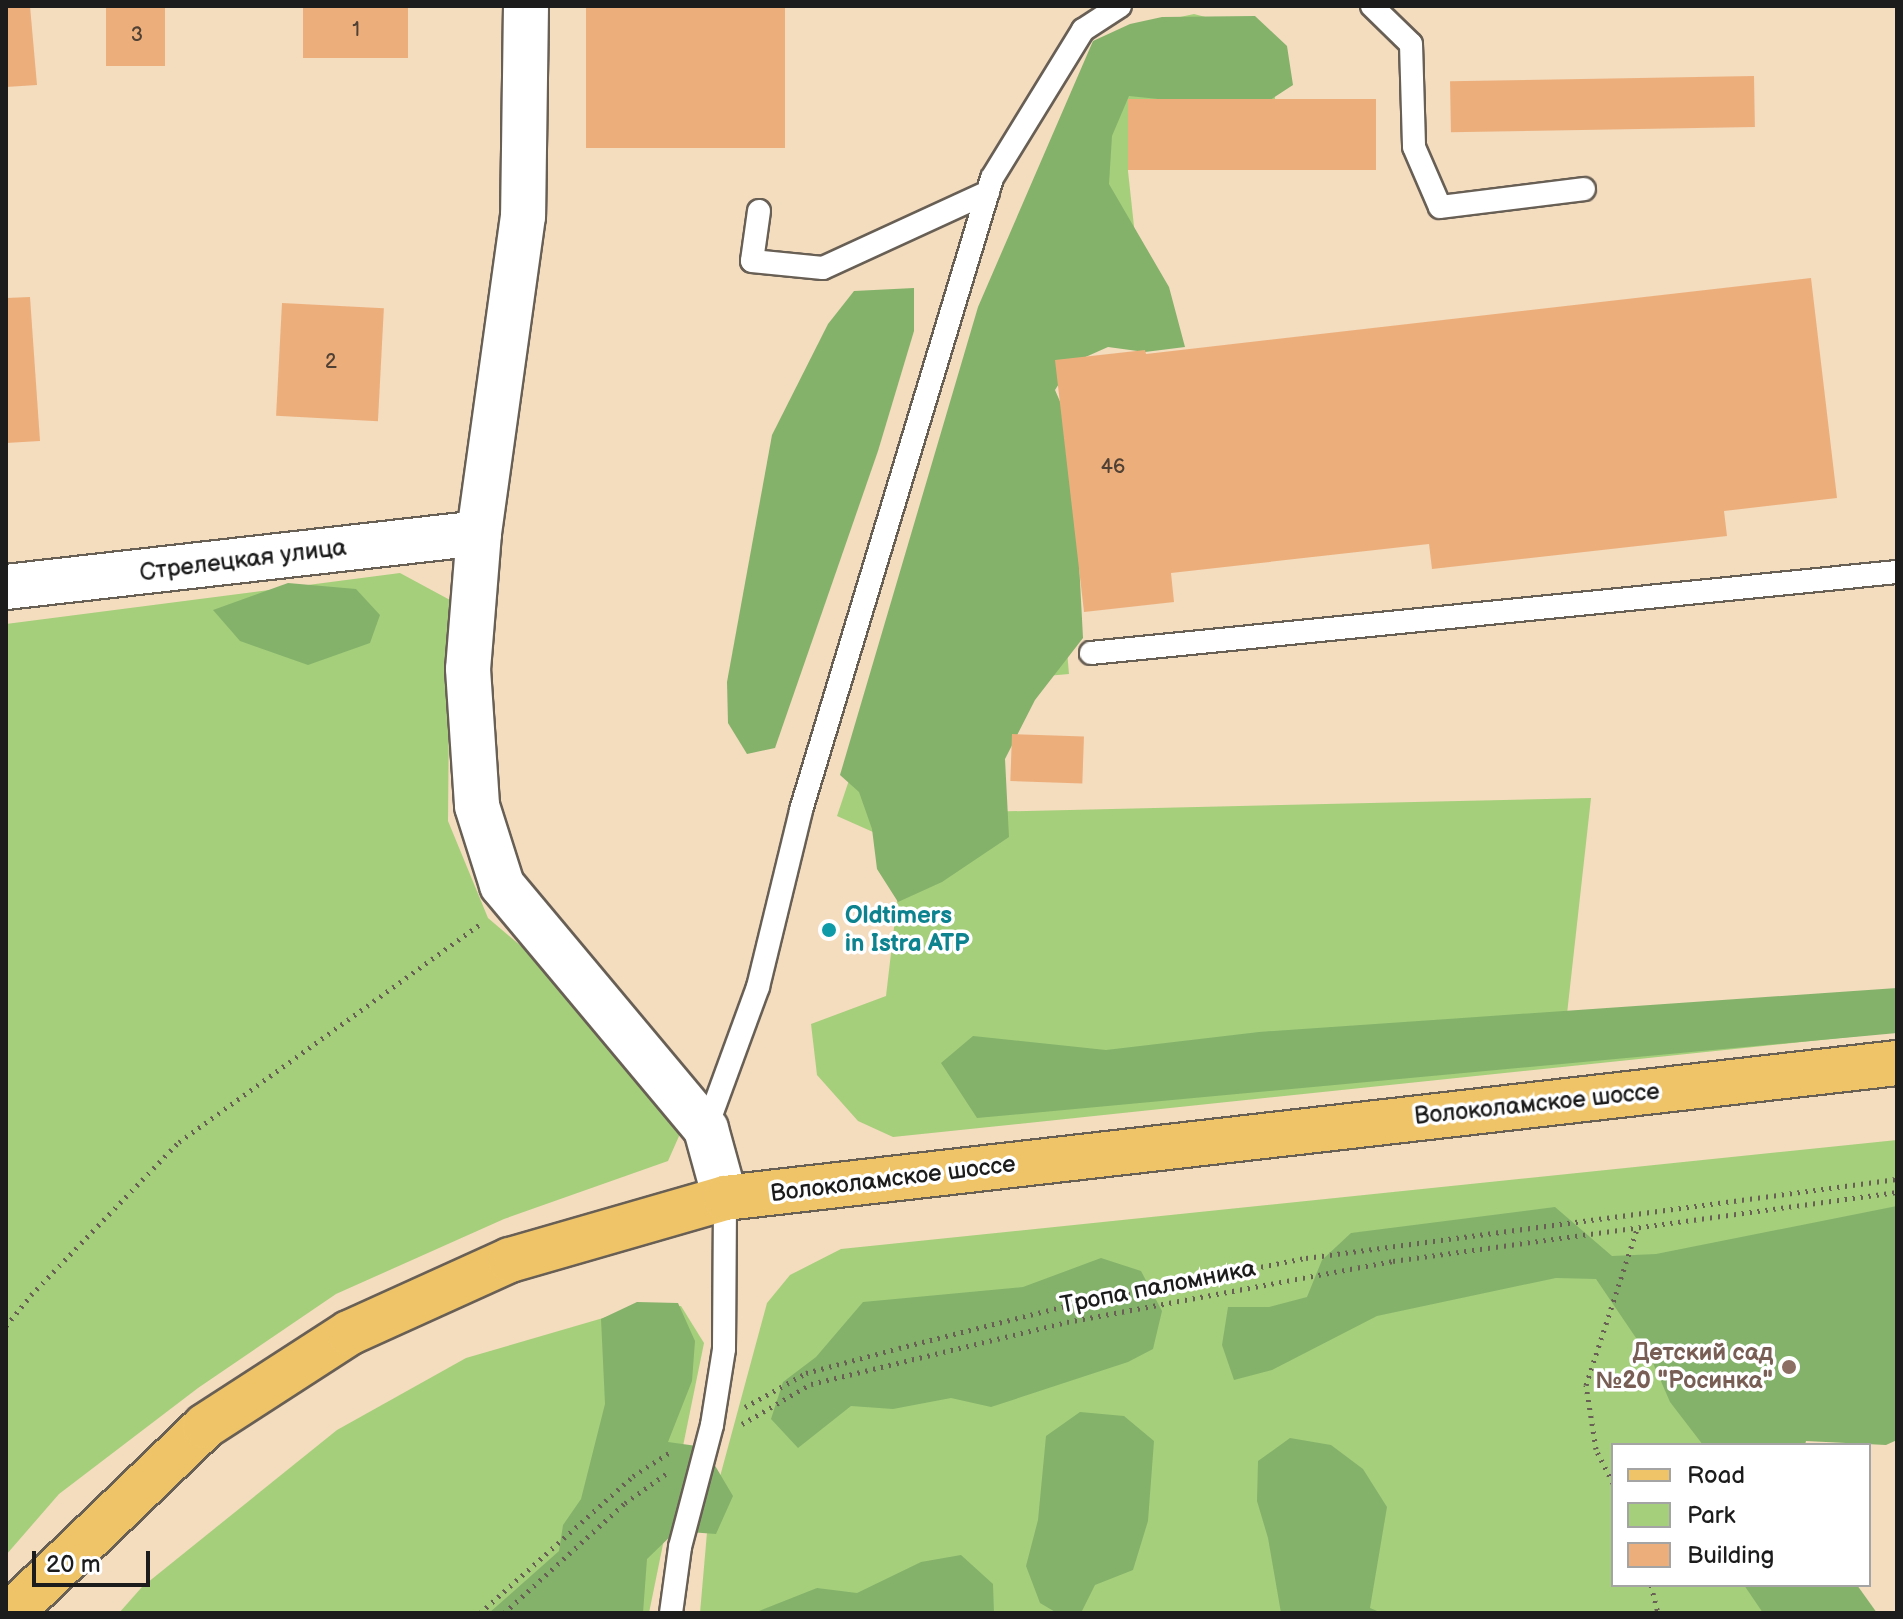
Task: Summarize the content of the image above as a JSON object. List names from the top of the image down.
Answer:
{
  "streets": {
    "main road": ["Волоколамское шоссе"],
    "street": ["Стрелецкая улица"],
    "path": ["Тропа паломника"]
  },
  "places": ["Oldtimers in Istra ATP", "Детский сад №20 \"Росинка\""],
  "house_numbers": [
    "1",
    "3",
    "2",
    "46"
  ],
  "legend": ["Road", "Park", "Building"],
  "scale_bar": "20 m"
}
